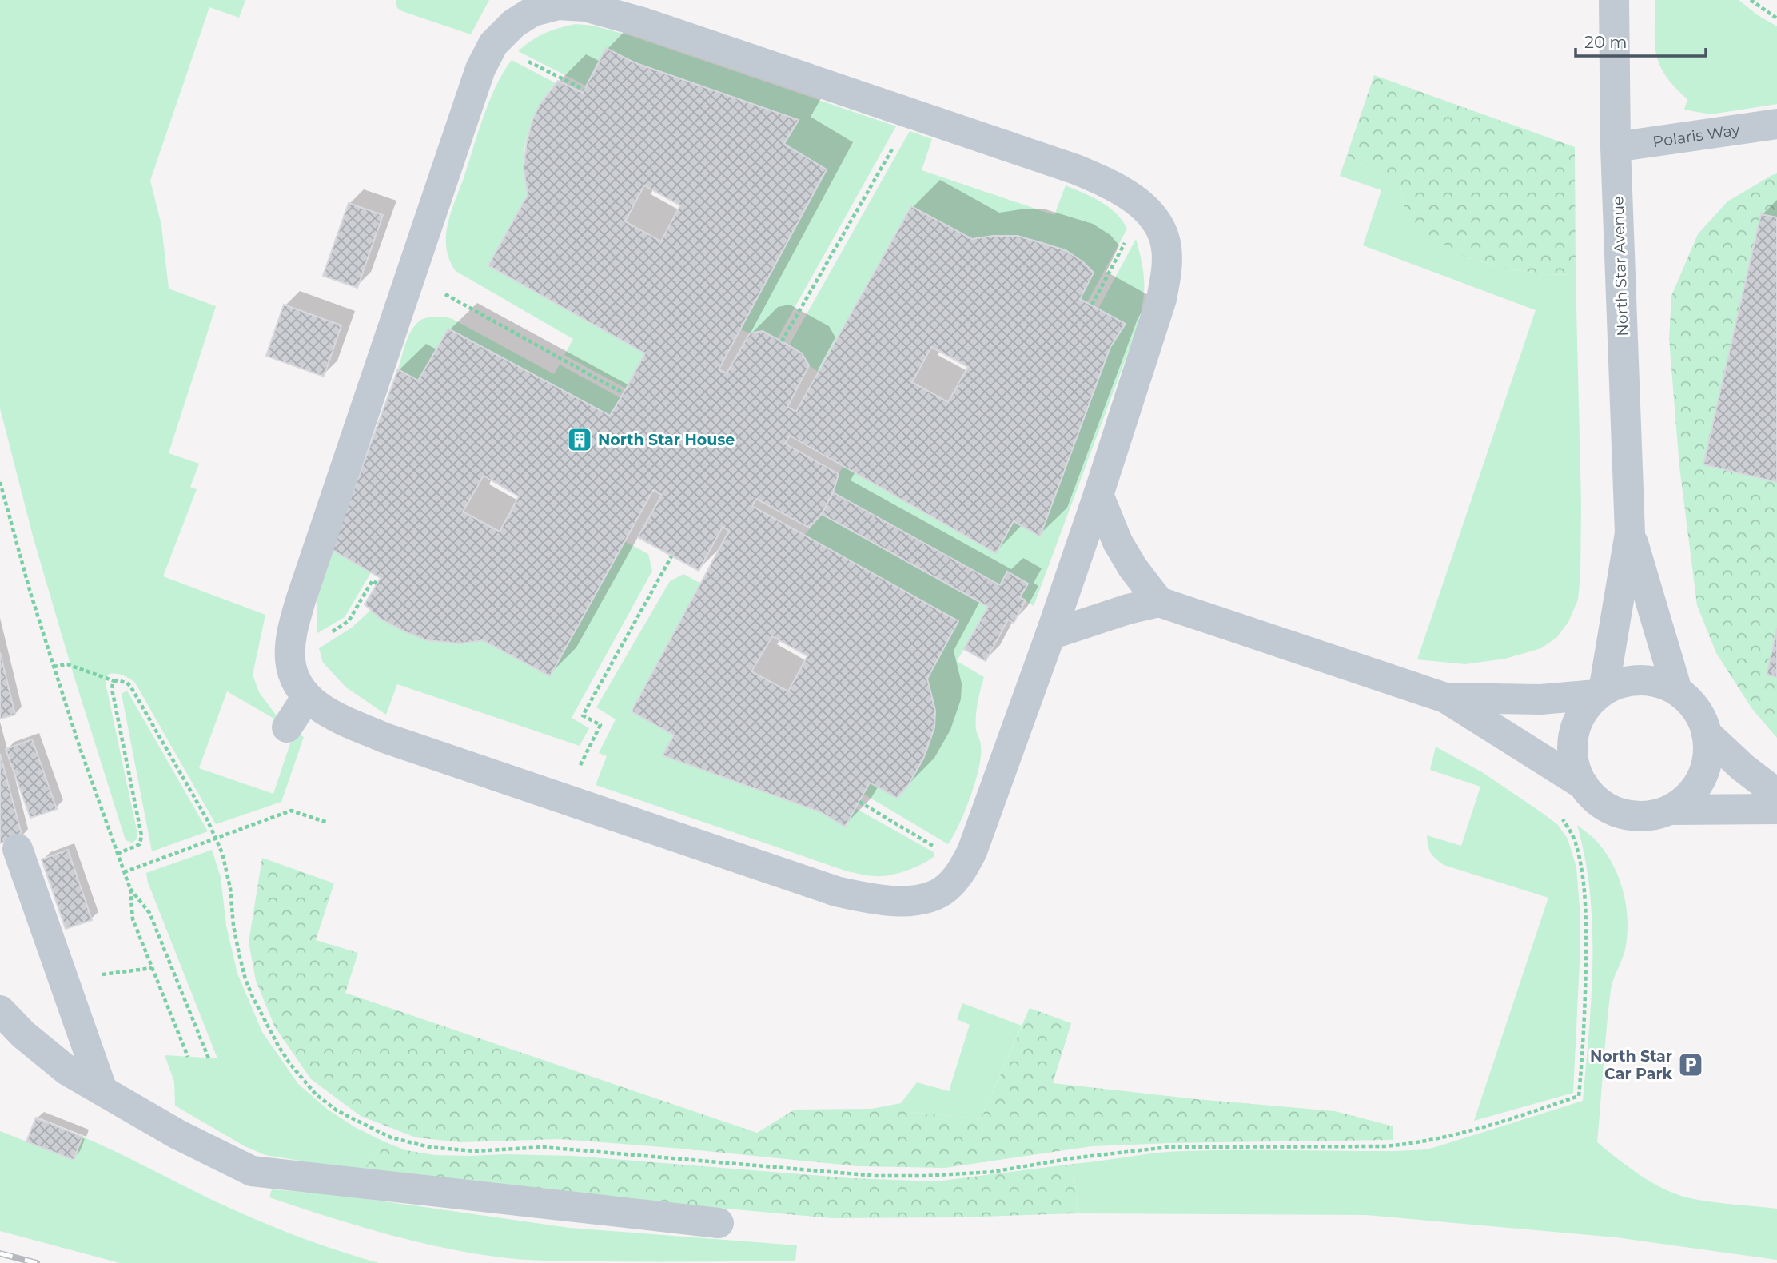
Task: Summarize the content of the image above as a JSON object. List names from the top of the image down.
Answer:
{
  "streets": {
    "street": ["Polaris Way", "North Star Avenue"]
  },
  "crossings": [
    ["Polaris Way", "North Star Avenue"]
  ],
  "places": {
    "building": ["North Star House"],
    "parking": ["North Star Car Park"]
  },
  "scale_bar": "20 m"
}
